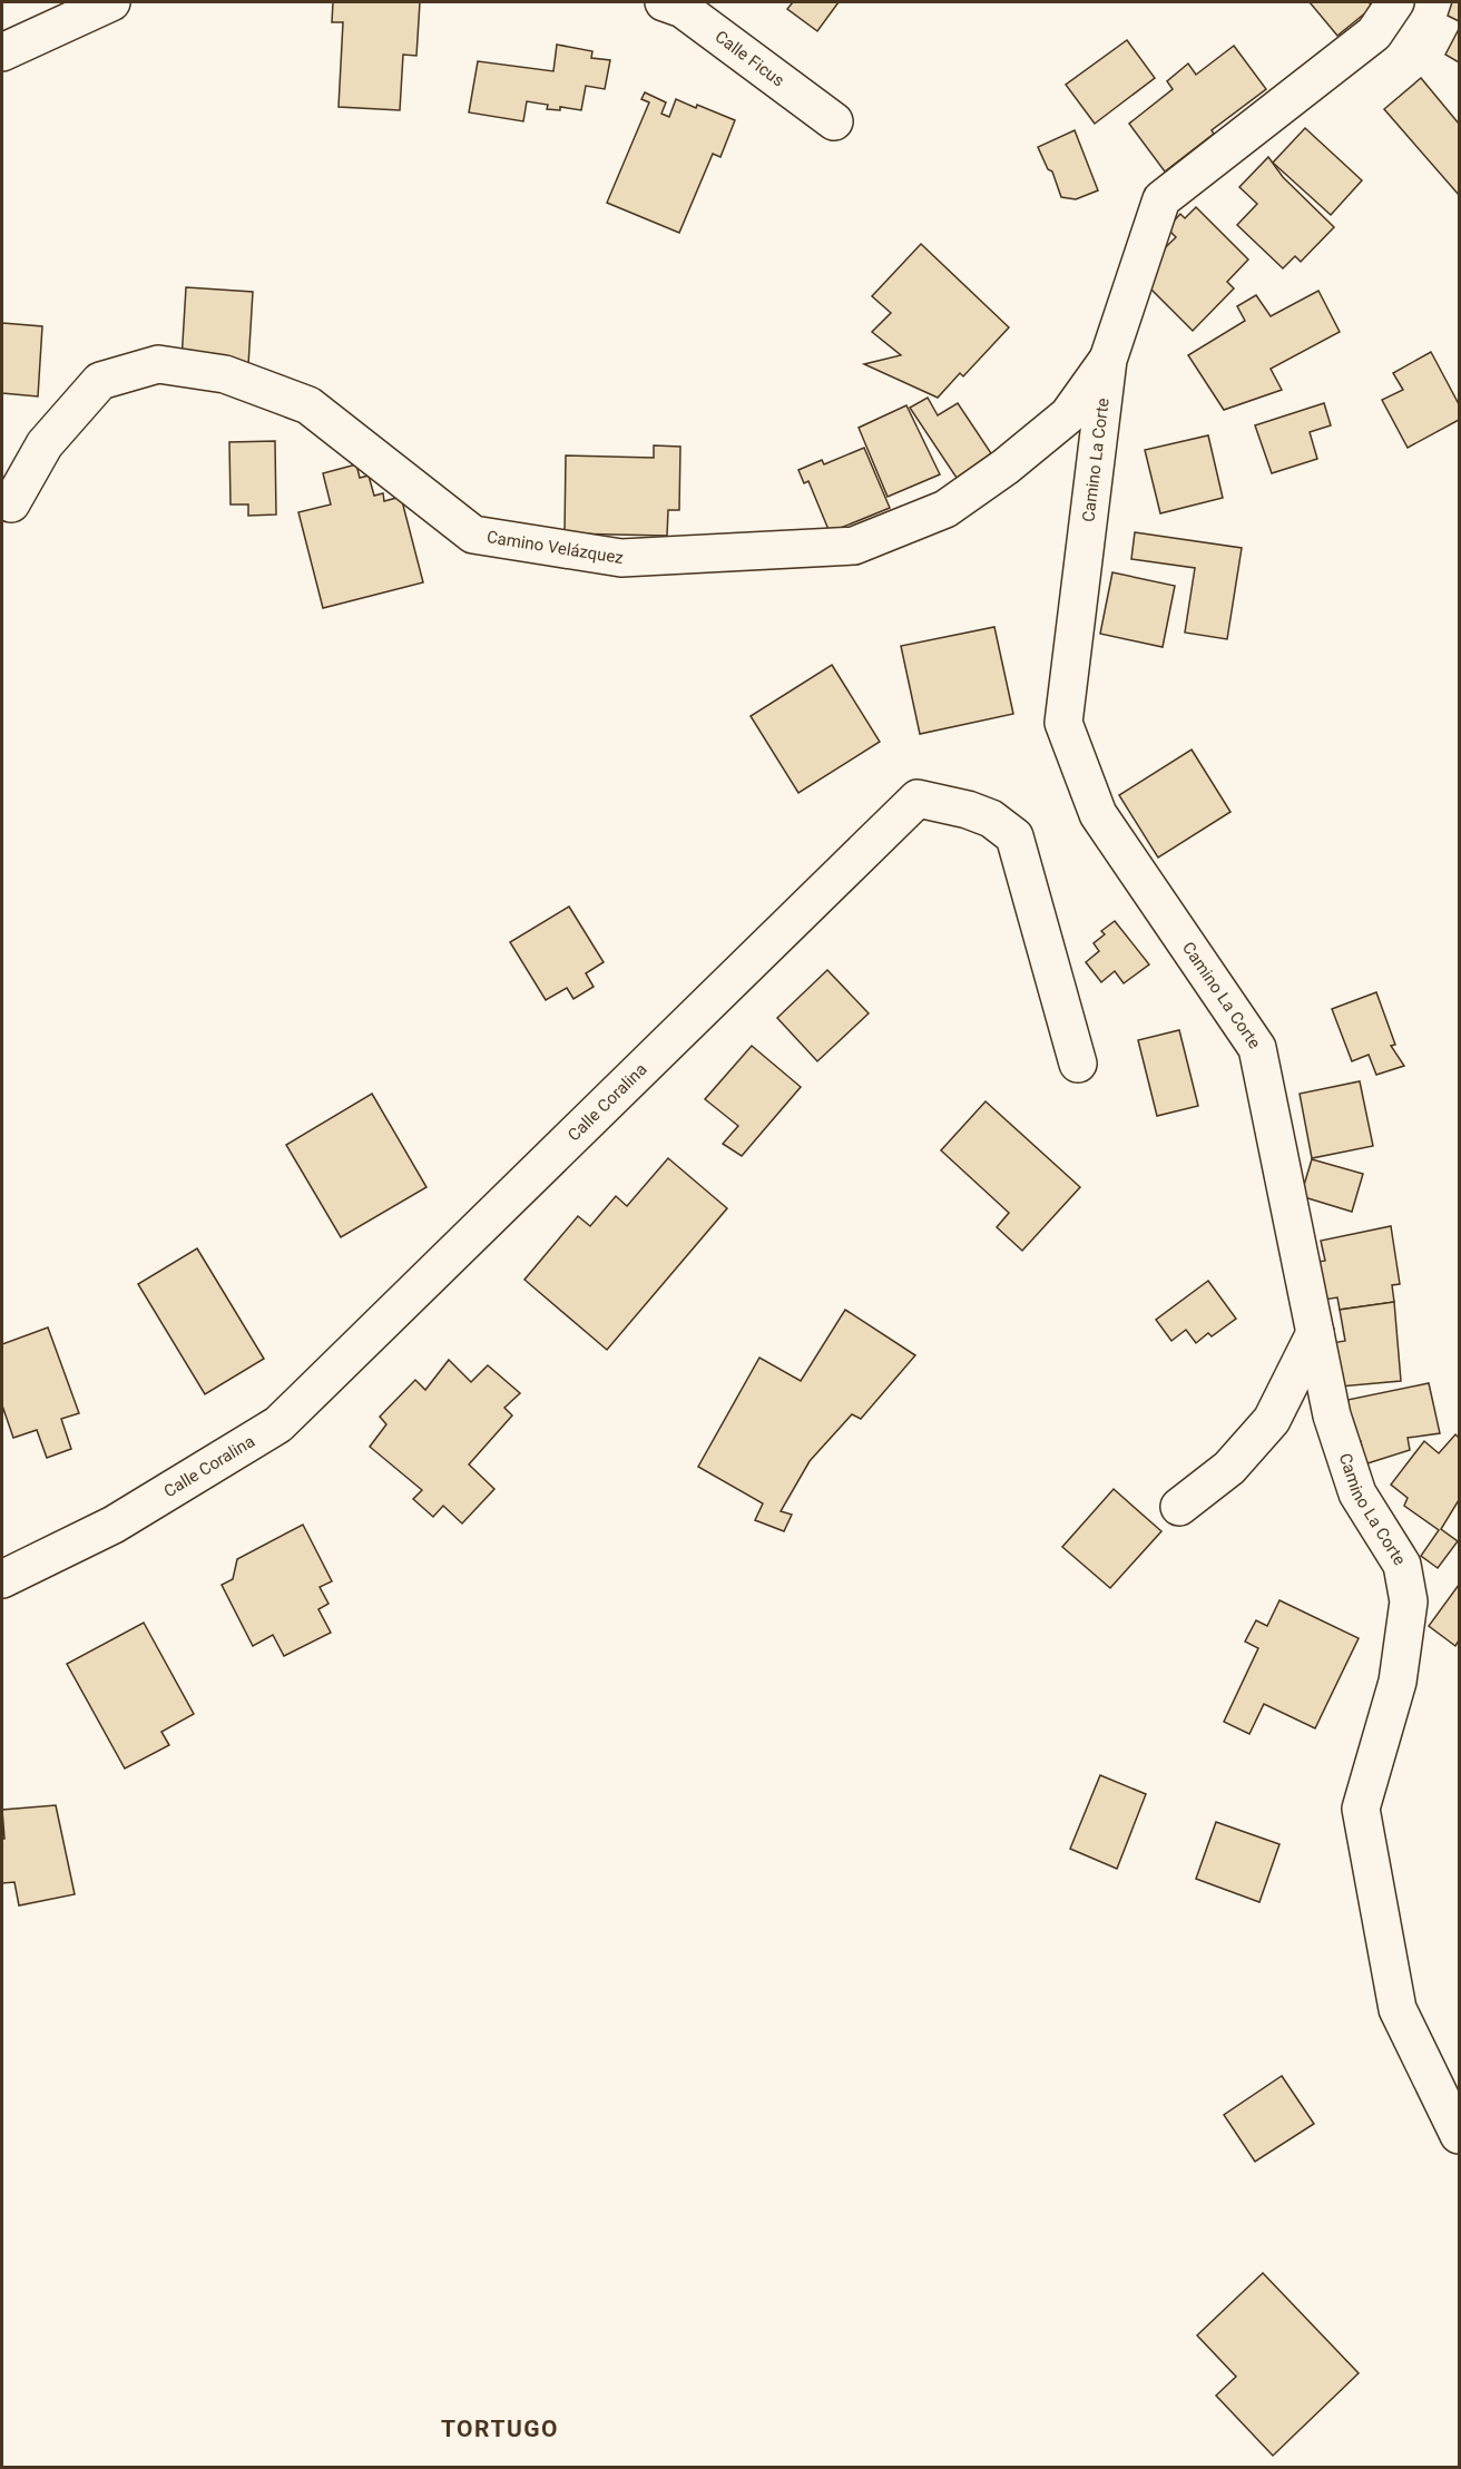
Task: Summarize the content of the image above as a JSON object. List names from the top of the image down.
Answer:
{
  "streets": {
    "street": [
      "Calle Ficus",
      "Camino La Corte",
      "Camino Velázquez",
      "Calle Coralina"
    ]
  },
  "crossings": [
    ["Camino La Corte", "Camino Velázquez"]
  ],
  "districts": ["TORTUGO"]
}
